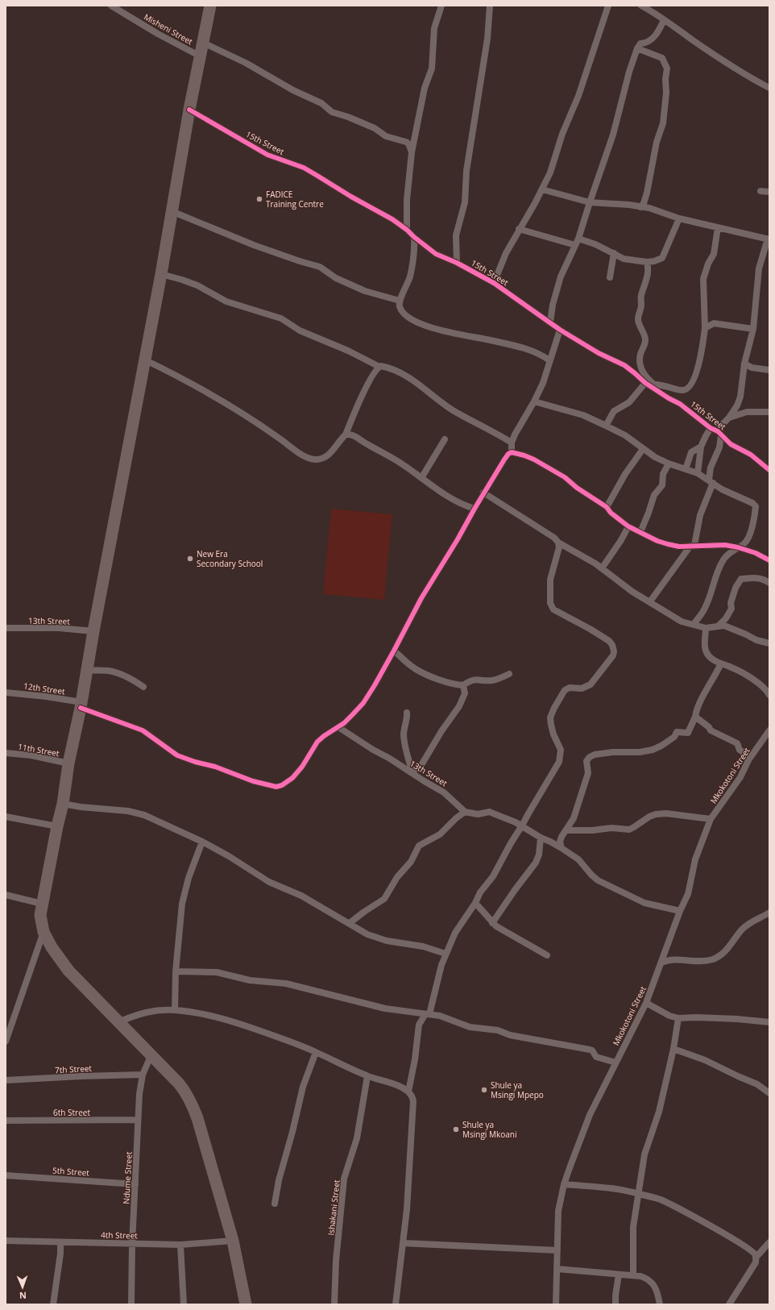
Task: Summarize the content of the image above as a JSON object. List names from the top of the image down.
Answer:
{
  "streets": {
    "street": [
      "Misheni Street",
      "15th Street",
      "13th Street",
      "12th Street",
      "11th Street",
      "Mkokotoni Street",
      "7th Street",
      "6th Street",
      "5th Street",
      "Ndume Street",
      "Ishakani Street",
      "4th Street"
    ]
  },
  "crossings": [
    ["13th Street", "12th Street"],
    ["7th Street", "Ndume Street"],
    ["6th Street", "Ndume Street"],
    ["5th Street", "Ndume Street"],
    ["Ndume Street", "4th Street"]
  ],
  "places": [
    "FADICE Training Centre",
    "New Era Secondary School",
    "Shule ya Msingi Mpepo",
    "Shule ya Msingi Mkoani"
  ],
  "north": "bottom"
}
